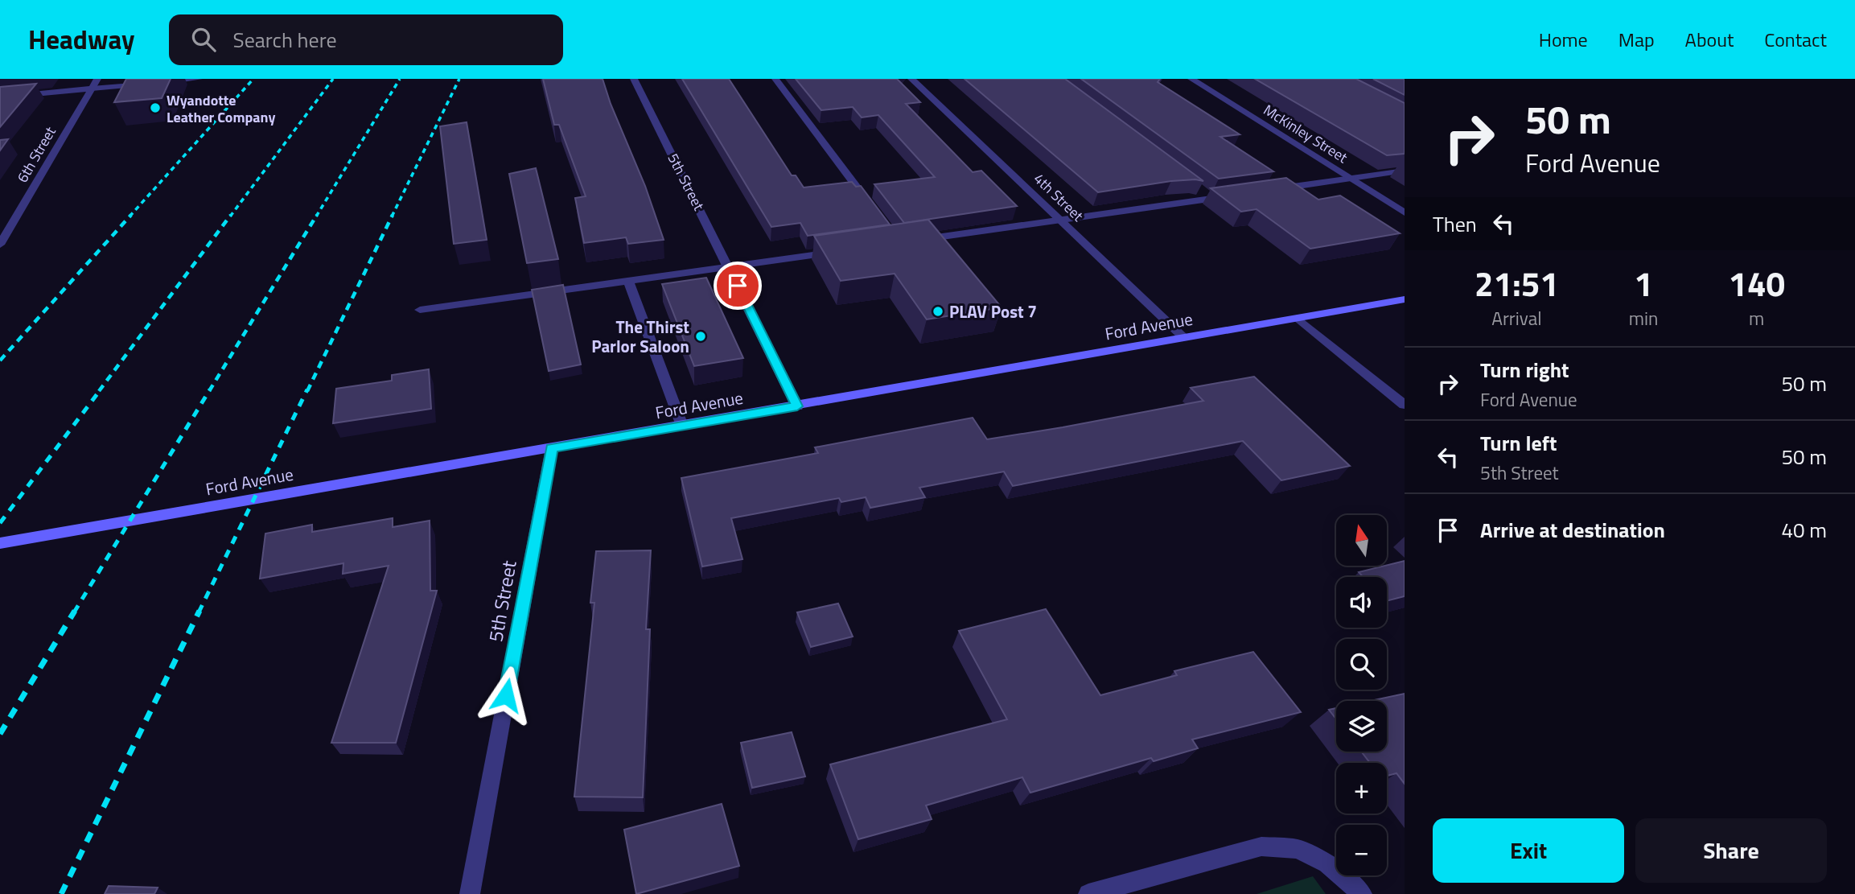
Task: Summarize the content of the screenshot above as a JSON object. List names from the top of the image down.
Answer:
{
  "streets": {
    "main road": ["Ford Avenue"],
    "street": [
      "McKinley Street",
      "6th Street",
      "5th Street",
      "4th Street"
    ]
  },
  "crossings": [
    ["5th Street", "Ford Avenue"],
    ["4th Street", "Ford Avenue"]
  ],
  "places": ["Wyandotte Leather Company", "PLAV Post 7", "The Thirst Parlor Saloon"],
  "north": "top",
  "page": {
    "header": "Headway",
    "search": "Search here",
    "nav": [
      "Home",
      "Map",
      "About",
      "Contact"
    ],
    "turn": ["50 m", "Ford Avenue"],
    "then": "Then",
    "eta": [
      "21:51",
      "Arrival",
      "1",
      "min",
      "140",
      "m"
    ],
    "list": [
      {
        "name": "Turn right",
        "note": "Ford Avenue",
        "value": "50 m"
      },
      {
        "name": "Turn left",
        "note": "5th Street",
        "value": "50 m"
      },
      {
        "name": "Arrive at destination",
        "value": "40 m"
      }
    ],
    "map_buttons": ["+", "−"],
    "buttons": ["Exit", "Share"]
  }
}
